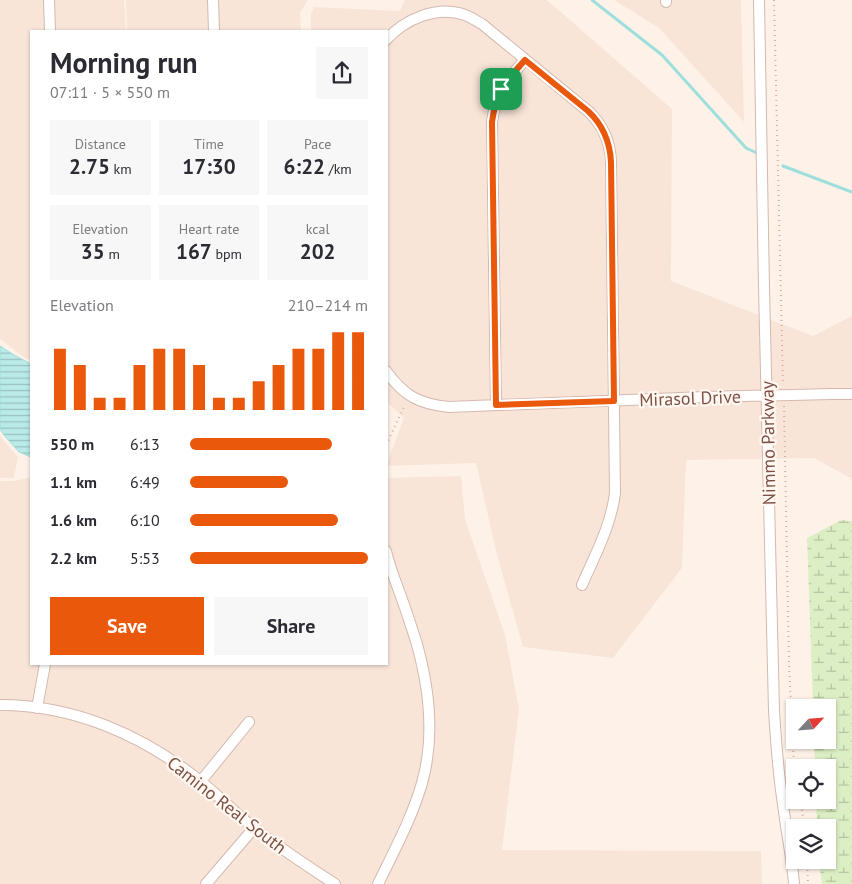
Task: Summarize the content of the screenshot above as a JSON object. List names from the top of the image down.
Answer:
{
  "streets": {
    "street": ["Mirasol Drive", "Nimmo Parkway", "Camino Real South"]
  },
  "crossings": [
    ["Mirasol Drive", "Nimmo Parkway"]
  ],
  "north": "top right",
  "page": {
    "heading": ["Morning run", "07:11 · 5 × 550 m"],
    "stats": [
      ["Distance", "2.75 km"],
      ["Time", "17:30"],
      ["Pace", "6:22 /km"],
      ["Elevation", "35 m"],
      ["Heart rate", "167 bpm"],
      ["kcal", "202"]
    ],
    "chart": ["Elevation", "210–214 m"],
    "list": [
      {
        "name": "550 m",
        "note": "6:13"
      },
      {
        "name": "1.1 km",
        "note": "6:49"
      },
      {
        "name": "1.6 km",
        "note": "6:10"
      },
      {
        "name": "2.2 km",
        "note": "5:53"
      }
    ],
    "buttons": ["Save", "Share"]
  }
}
